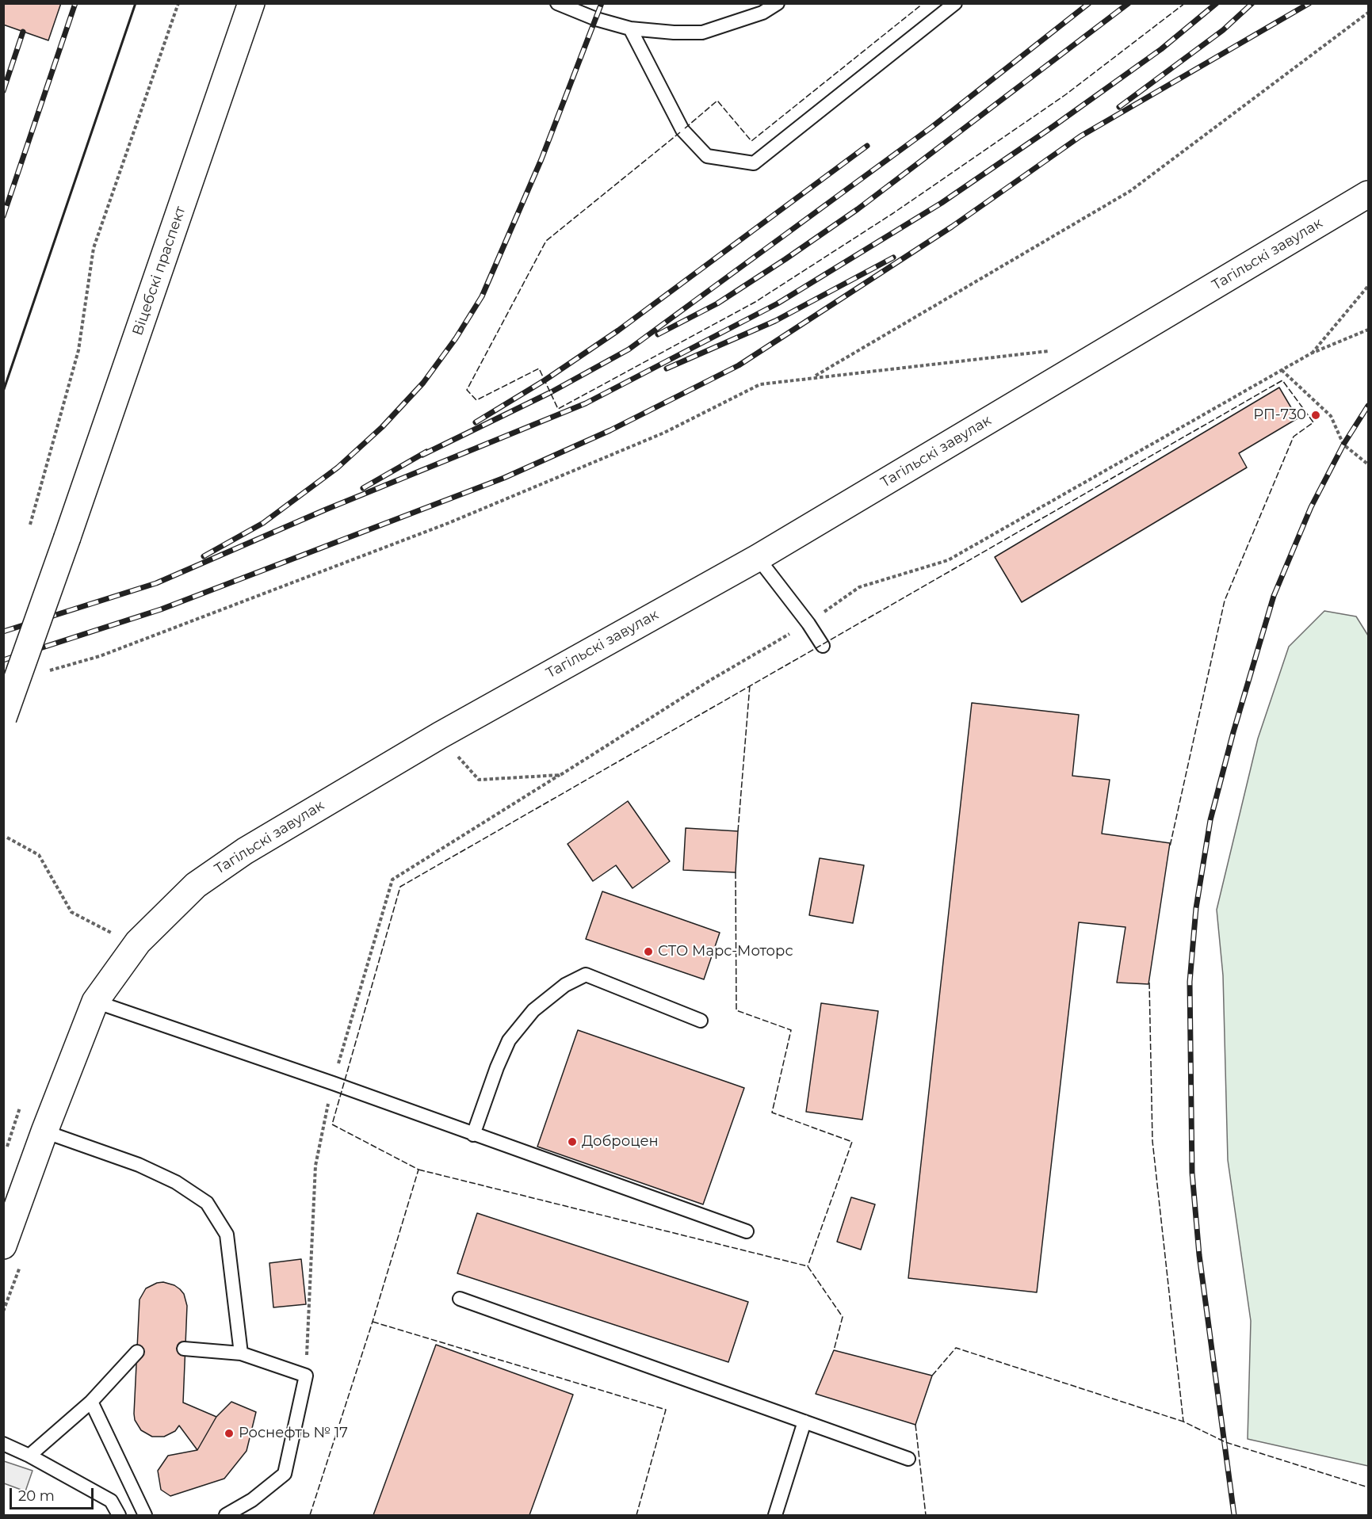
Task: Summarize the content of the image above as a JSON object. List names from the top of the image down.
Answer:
{
  "streets": {
    "main road": ["Тагільскі завулак", "Віцебскі праспект"]
  },
  "places": [
    "РП-730",
    "СТО Марс-Моторс",
    "Доброцен",
    "Роснефть № 17"
  ],
  "scale_bar": "20 m"
}
